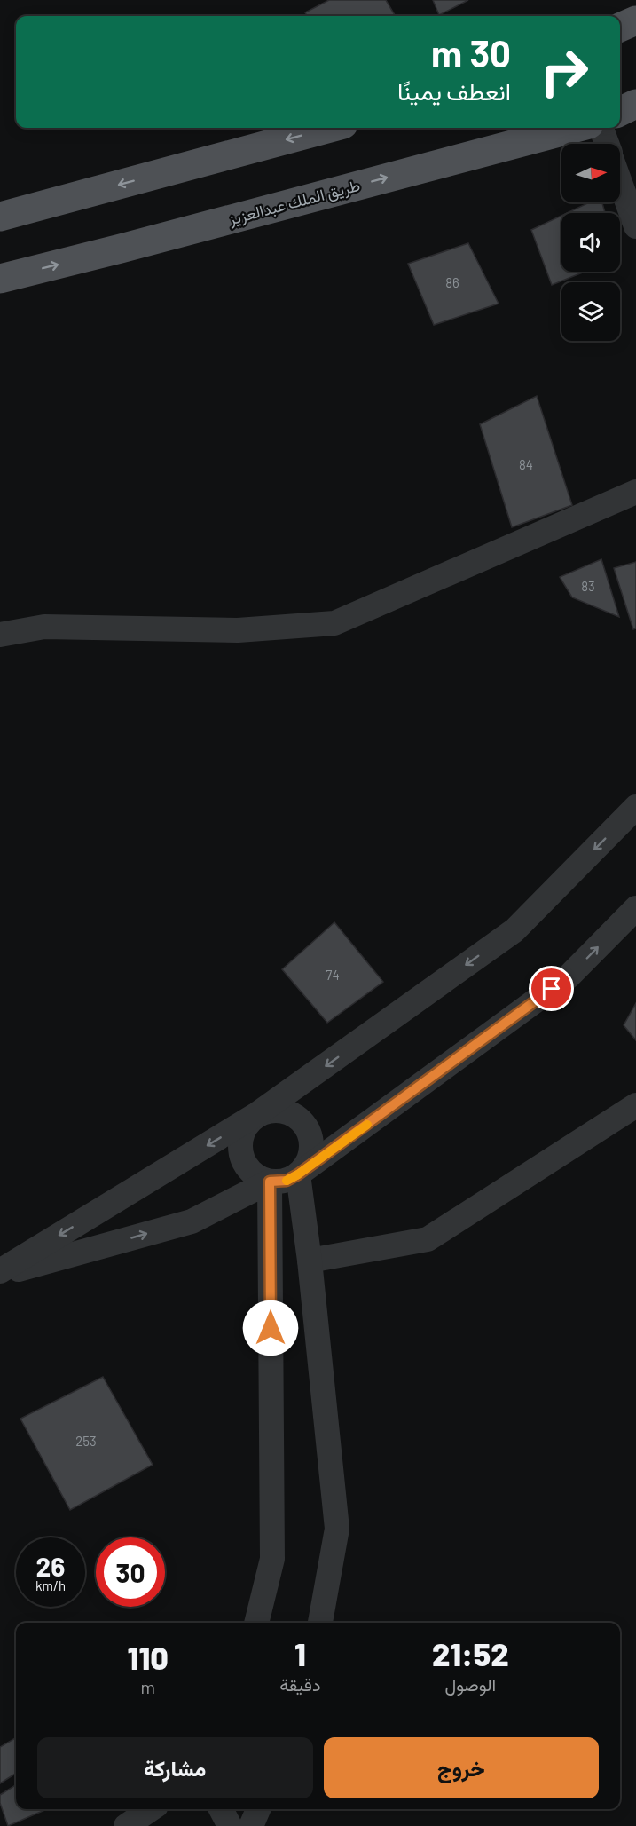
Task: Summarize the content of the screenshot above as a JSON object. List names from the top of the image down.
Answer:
{
  "streets": {
    "main road": ["طريق الملك عبدالعزيز"]
  },
  "house_numbers": [
    "86",
    "84",
    "83",
    "74",
    "253"
  ],
  "north": "right",
  "page": {
    "turn": ["30 m", "انعطف يمينًا"],
    "speed": "26 km/h",
    "limit": "30",
    "eta": [
      "21:52",
      "الوصول",
      "1",
      "دقيقة",
      "110",
      "m"
    ],
    "buttons": ["خروج", "مشاركة"]
  }
}
